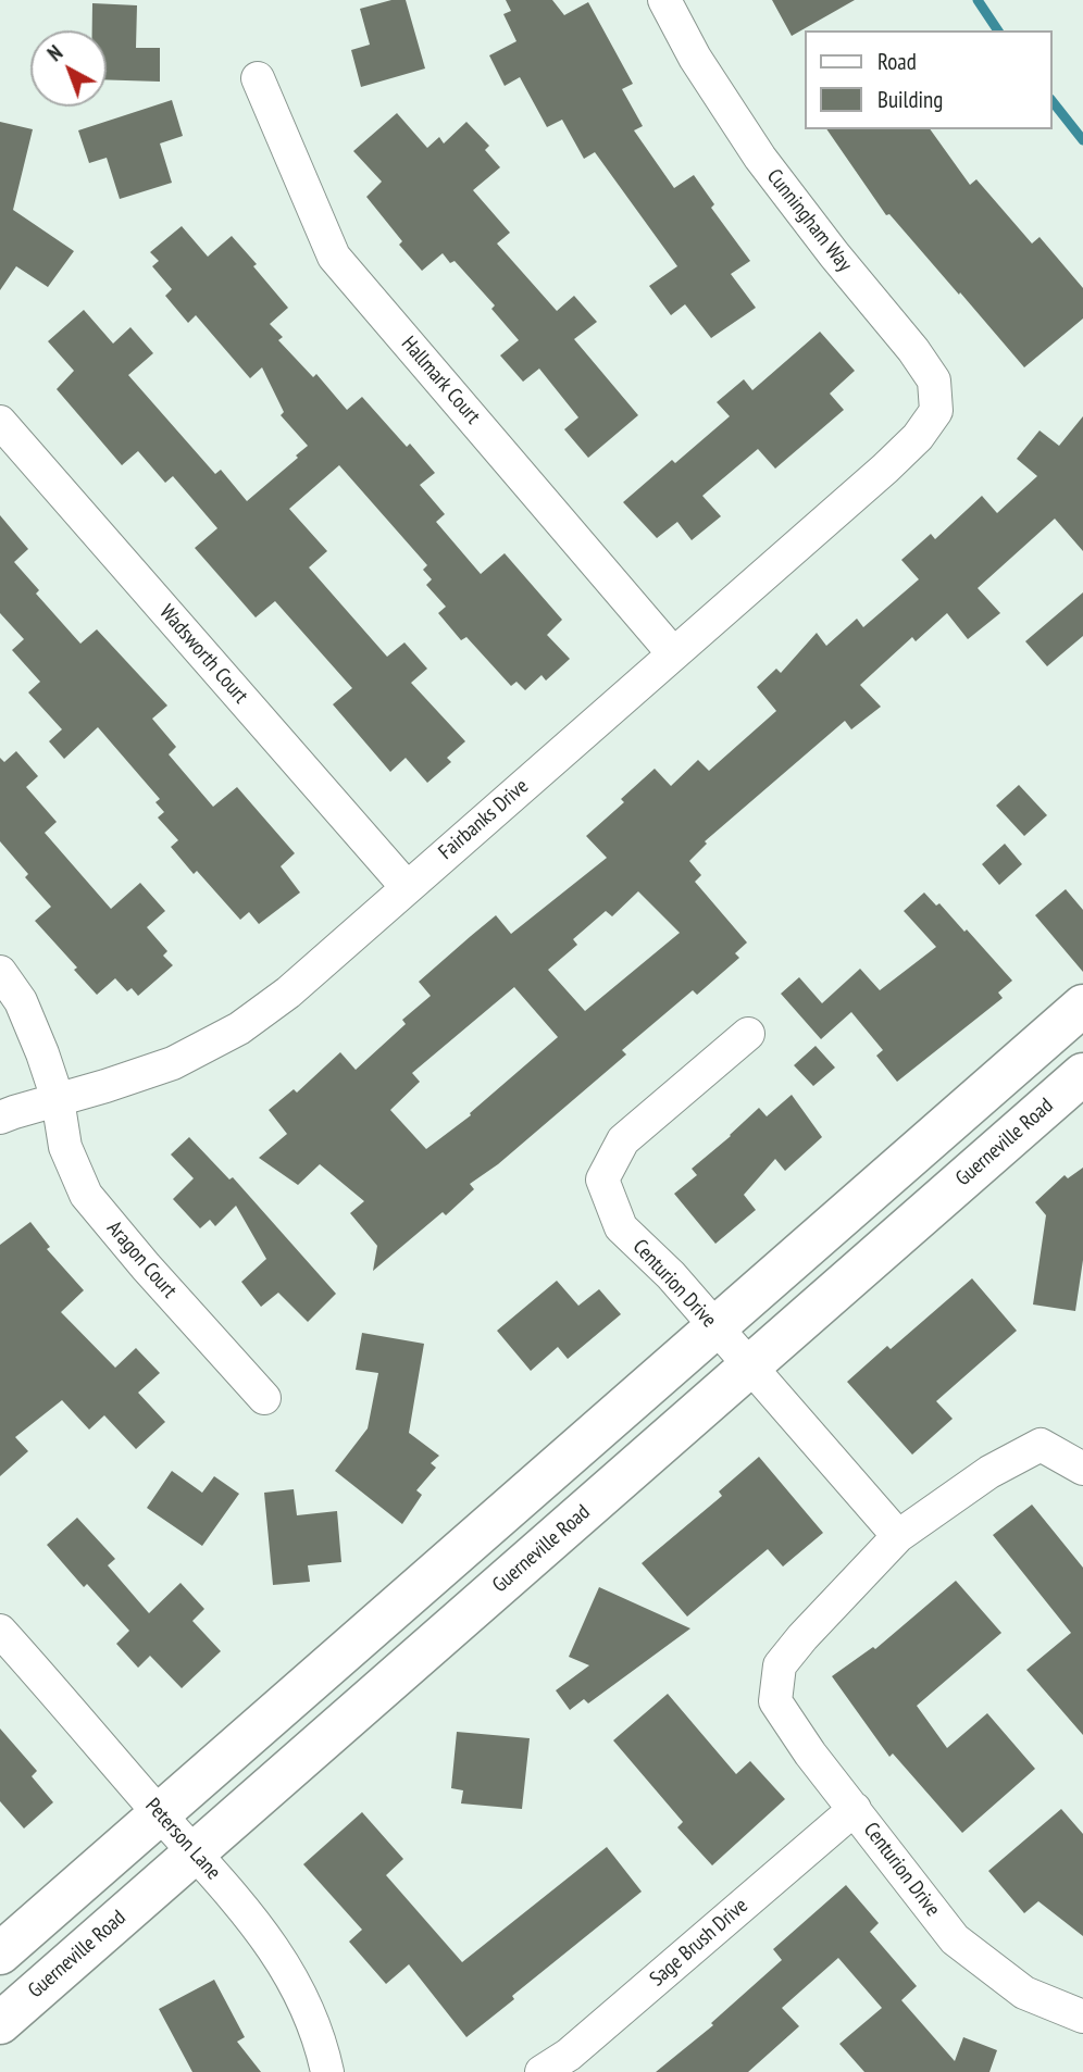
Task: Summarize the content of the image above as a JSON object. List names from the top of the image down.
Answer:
{
  "streets": {
    "main road": ["Guerneville Road"],
    "street": [
      "Cunningham Way",
      "Hallmark Court",
      "Wadsworth Court",
      "Fairbanks Drive",
      "Aragon Court",
      "Centurion Drive",
      "Peterson Lane",
      "Sage Brush Drive"
    ]
  },
  "crossings": [
    ["Cunningham Way", "Fairbanks Drive"],
    ["Hallmark Court", "Fairbanks Drive"],
    ["Wadsworth Court", "Fairbanks Drive"],
    ["Fairbanks Drive", "Aragon Court"],
    ["Guerneville Road", "Centurion Drive"],
    ["Guerneville Road", "Peterson Lane"],
    ["Centurion Drive", "Sage Brush Drive"]
  ],
  "legend": ["Road", "Building"],
  "north": "top left"
}
